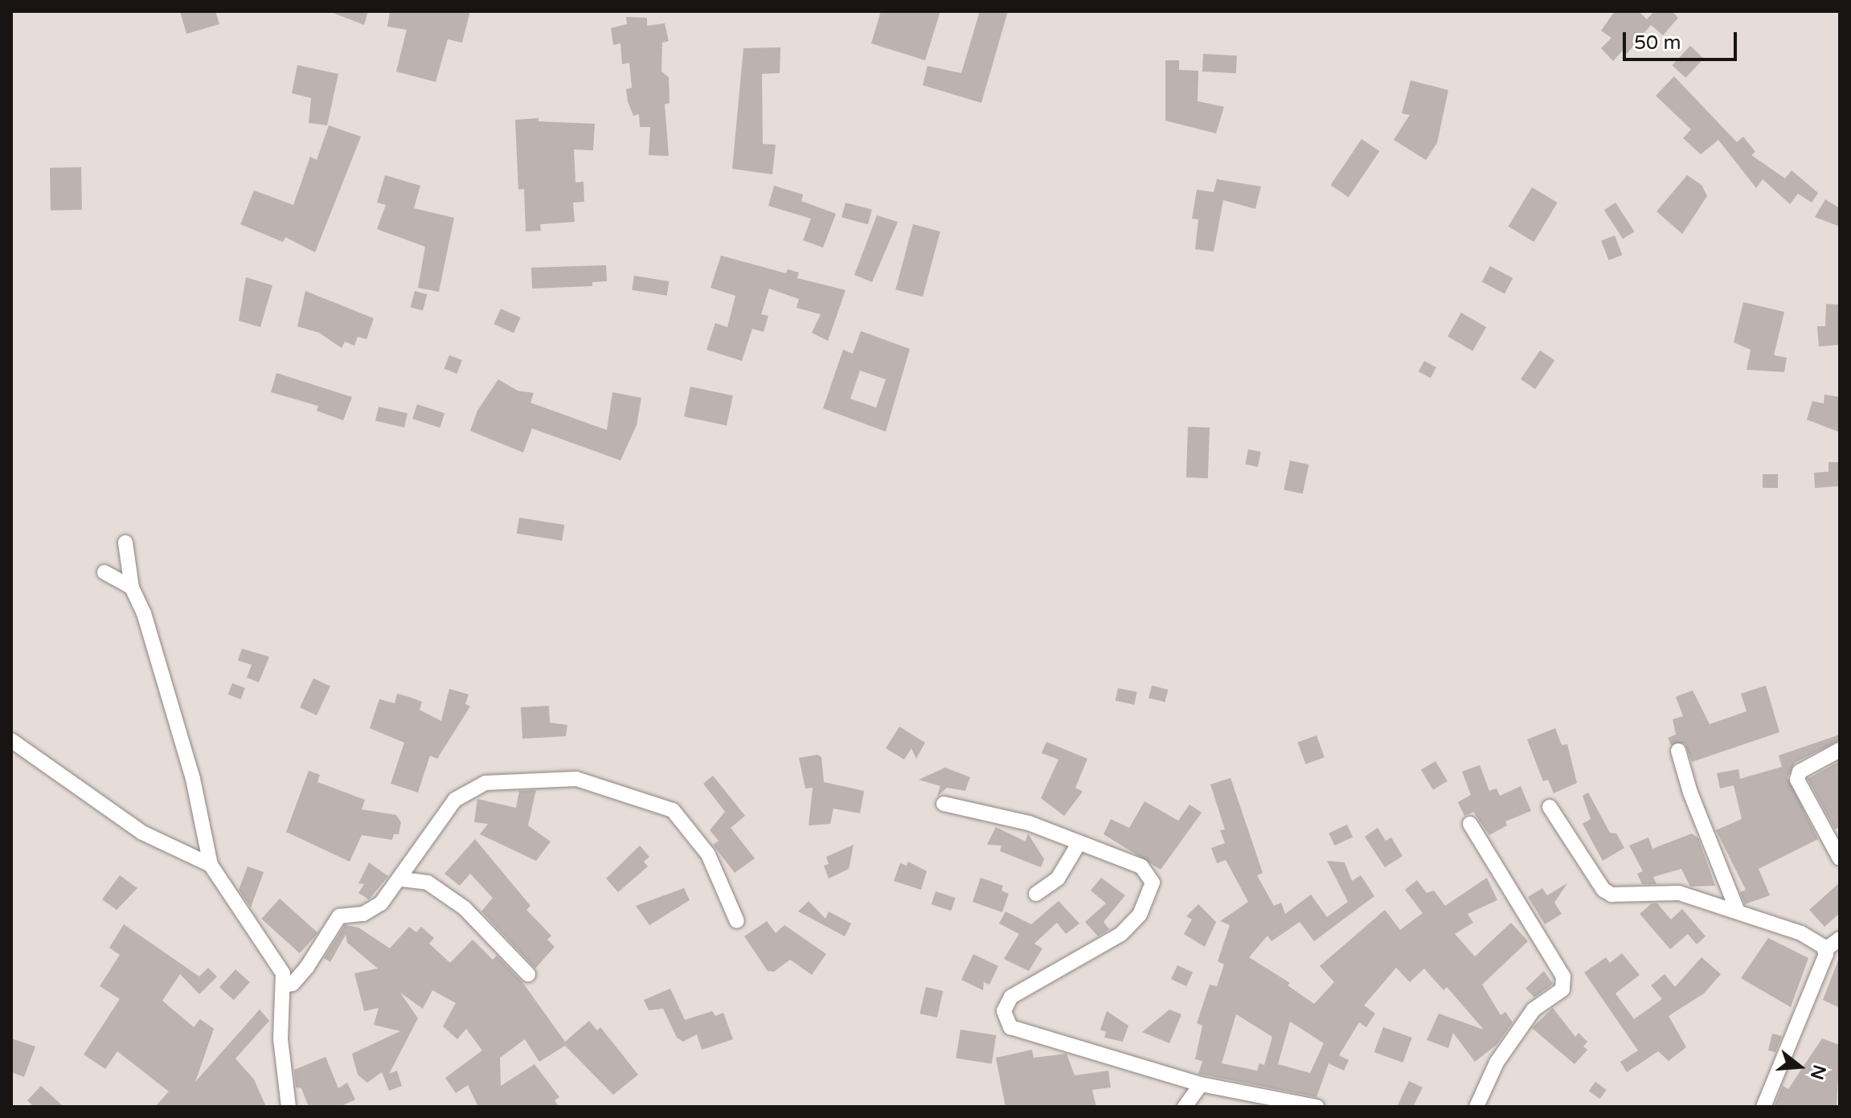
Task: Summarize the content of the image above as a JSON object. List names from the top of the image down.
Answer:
{
  "scale_bar": "50 m",
  "north": "right"
}
